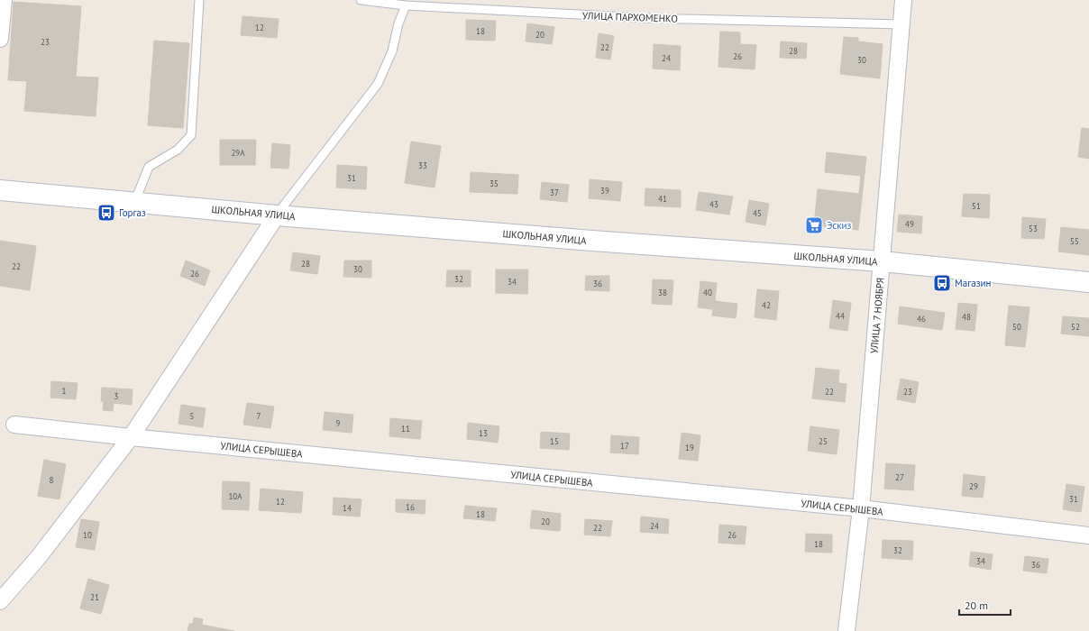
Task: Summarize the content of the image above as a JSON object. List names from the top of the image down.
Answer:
{
  "streets": {
    "main road": ["ШКОЛЬНАЯ УЛИЦА"],
    "street": ["УЛИЦА 7 НОЯБРЯ", "УЛИЦА СЕРЫШЕВА"],
    "lane": ["УЛИЦА ПАРХОМЕНКО"]
  },
  "crossings": [
    ["УЛИЦА ПАРХОМЕНКО", "УЛИЦА 7 НОЯБРЯ"],
    ["ШКОЛЬНАЯ УЛИЦА", "УЛИЦА 7 НОЯБРЯ"],
    ["УЛИЦА 7 НОЯБРЯ", "УЛИЦА СЕРЫШЕВА"]
  ],
  "places": {
    "bus stop": ["Горгаз", "Магазин"],
    "supermarket": ["Эскиз"]
  },
  "house_numbers": [
    "12",
    "18",
    "20",
    "23",
    "22",
    "28",
    "26",
    "24",
    "30",
    "29А",
    "33",
    "31",
    "35",
    "39",
    "37",
    "41",
    "43",
    "51",
    "45",
    "49",
    "53",
    "55",
    "28",
    "22",
    "30",
    "26",
    "32",
    "34",
    "36",
    "38",
    "40",
    "42",
    "44",
    "48",
    "46",
    "50",
    "52",
    "1",
    "22",
    "23",
    "3",
    "5",
    "7",
    "9",
    "11",
    "13",
    "15",
    "25",
    "17",
    "19",
    "27",
    "8",
    "29",
    "10А",
    "31",
    "12",
    "16",
    "14",
    "18",
    "20",
    "24",
    "22",
    "10",
    "26",
    "18",
    "32",
    "34",
    "36",
    "21"
  ],
  "scale_bar": "20 m"
}
